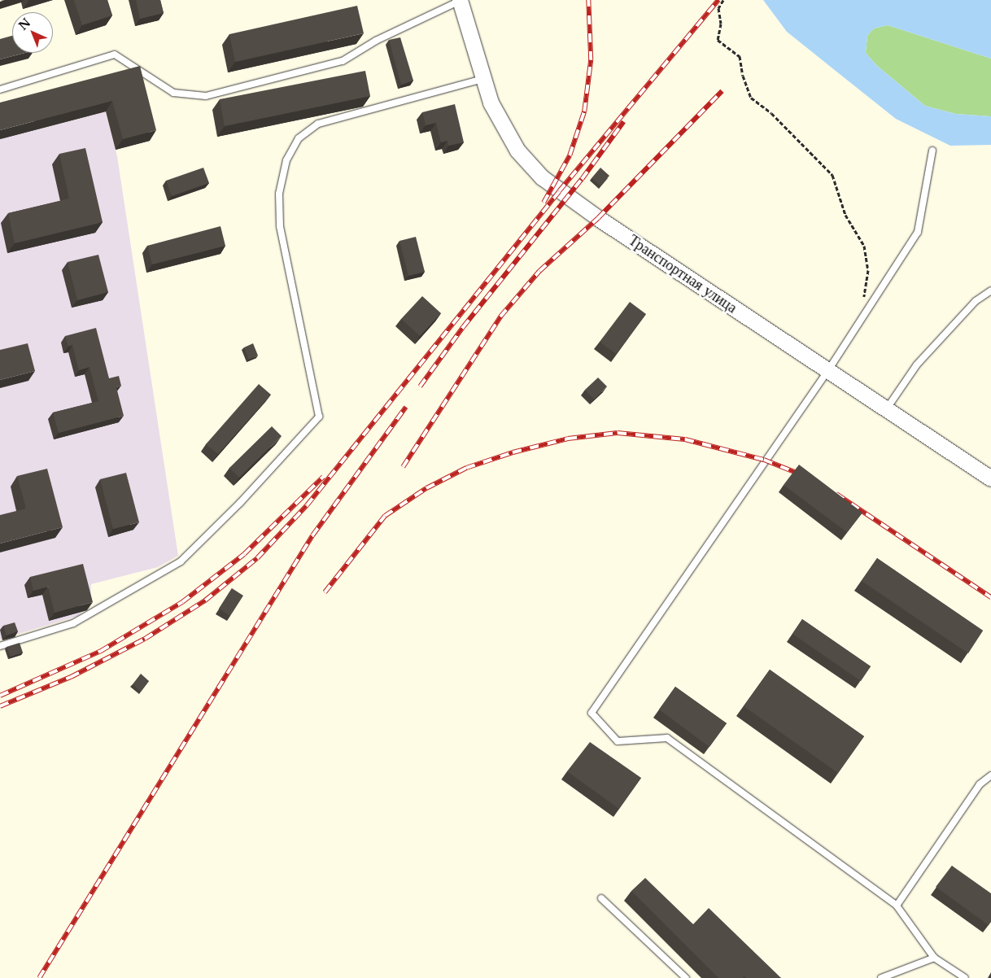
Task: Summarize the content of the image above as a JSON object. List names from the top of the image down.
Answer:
{
  "streets": {
    "street": ["Транспортная улица"]
  },
  "north": "top left"
}
